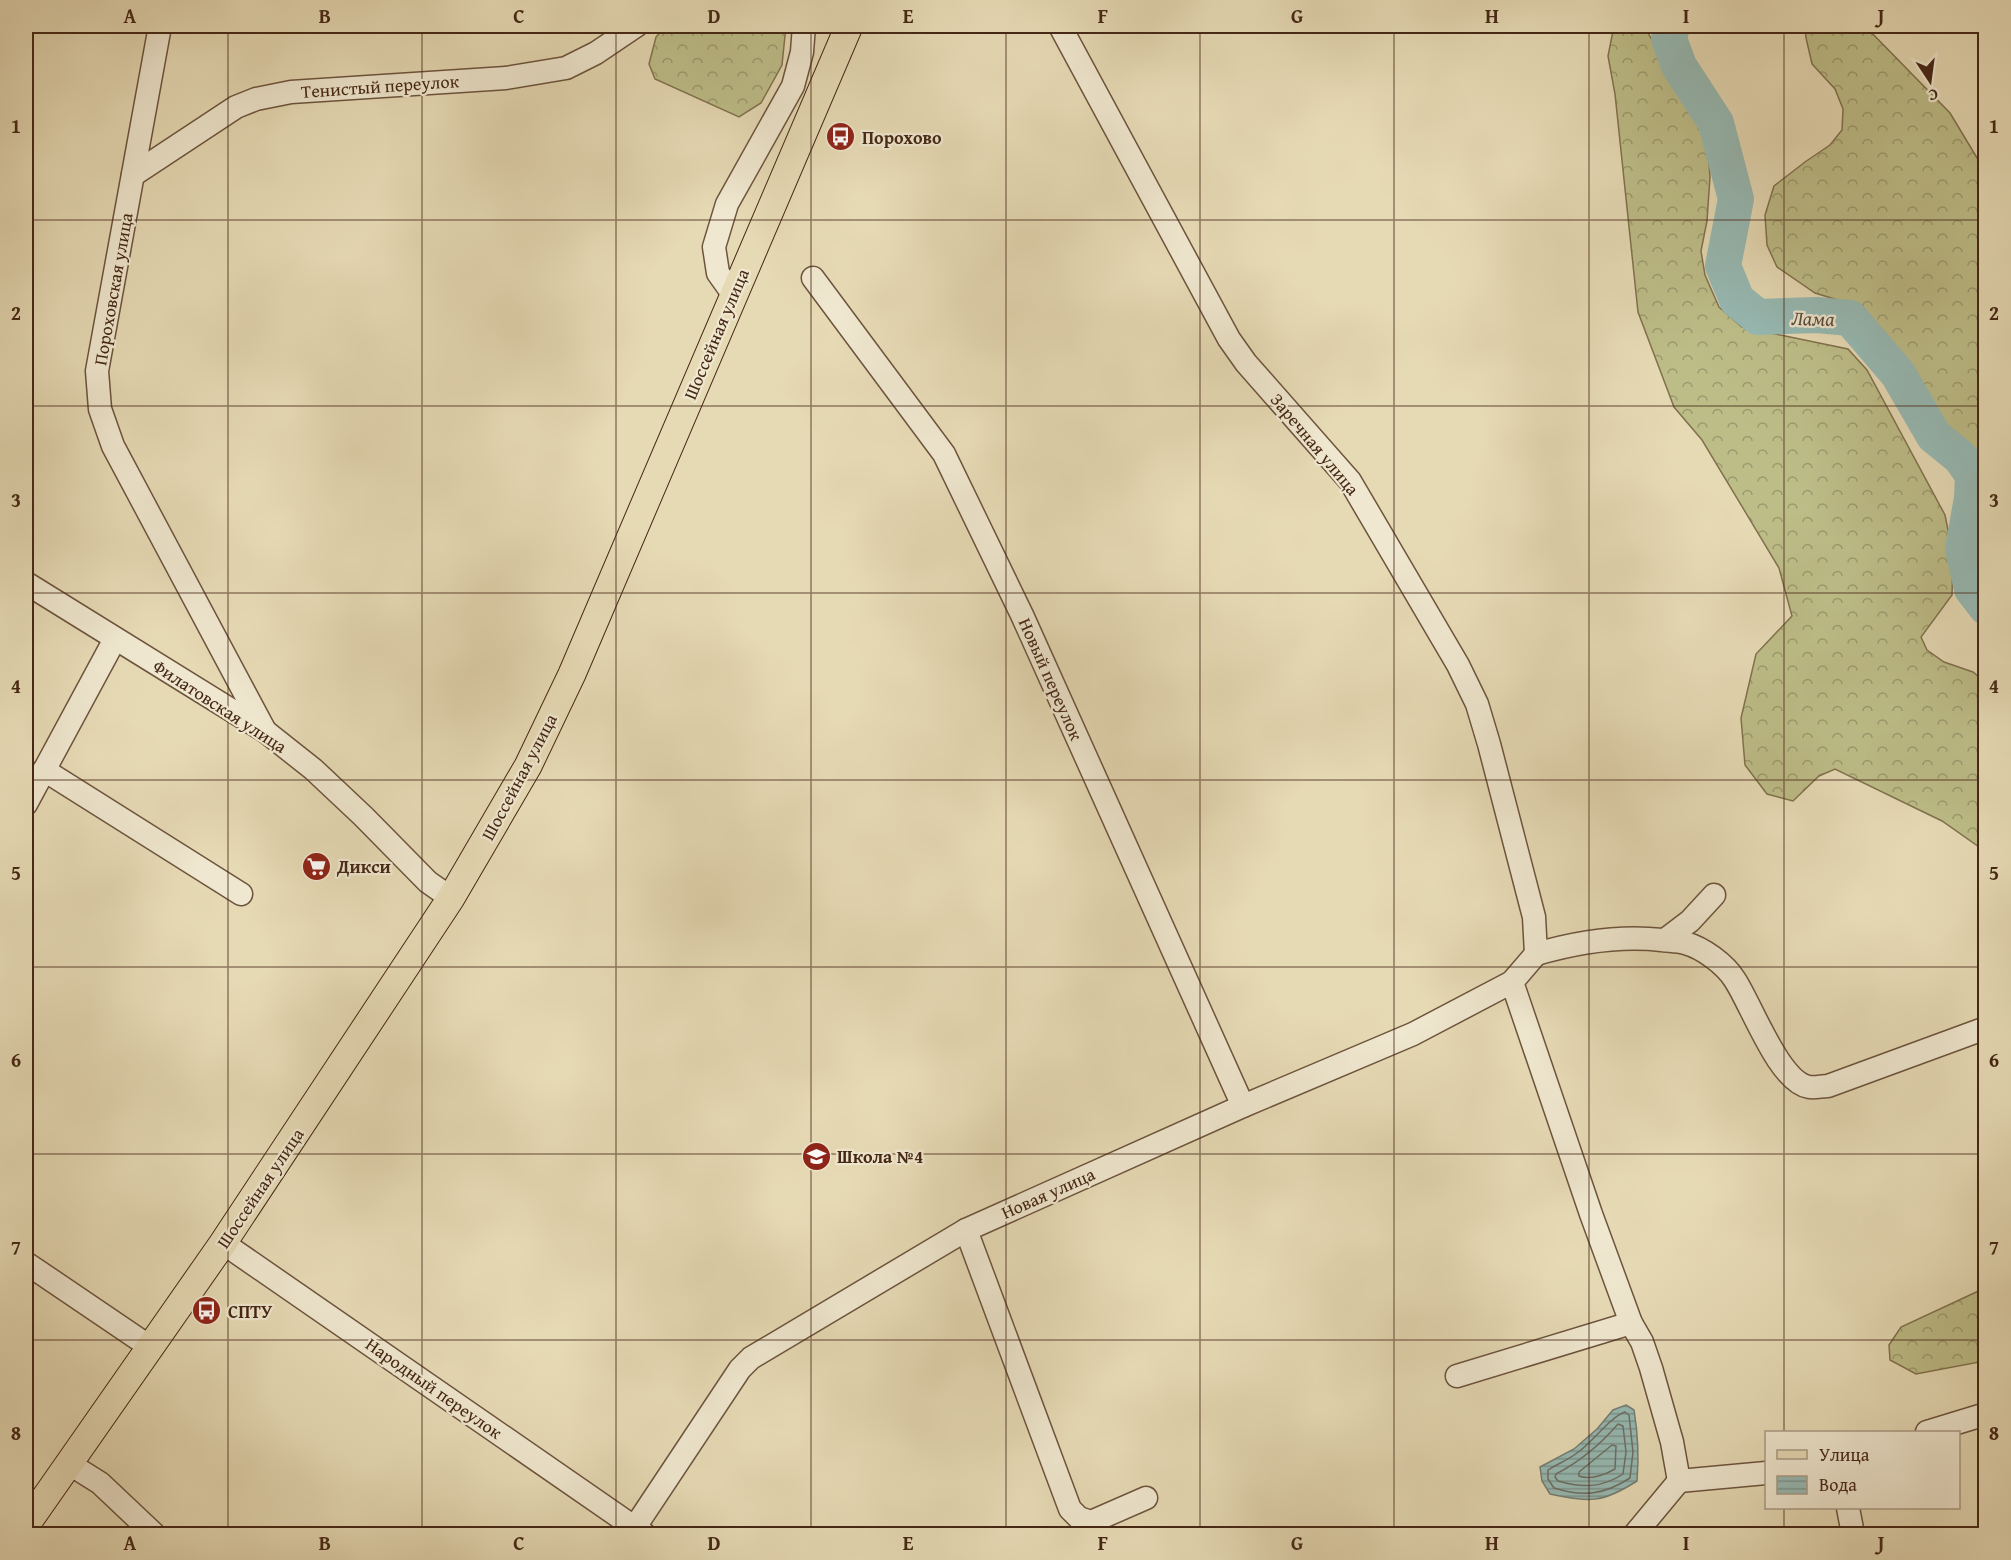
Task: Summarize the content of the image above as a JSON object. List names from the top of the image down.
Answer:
{
  "streets": {
    "main road": ["Шоссейная улица"],
    "street": [
      "Тенистый переулок",
      "Пороховская улица",
      "Заречная улица",
      "Новый переулок",
      "Филатовская улица",
      "Новая улица",
      "Народный переулок"
    ]
  },
  "crossings": [
    ["Тенистый переулок", "Пороховская улица"],
    ["Пороховская улица", "Филатовская улица"],
    ["Шоссейная улица", "Филатовская улица"],
    ["Шоссейная улица", "Народный переулок"],
    ["Заречная улица", "Новая улица"],
    ["Новый переулок", "Новая улица"],
    ["Новая улица", "Народный переулок"]
  ],
  "water": ["Лама"],
  "places": {
    "bus stop": ["Порохово", "СПТУ"],
    "supermarket": ["Дикси"],
    "school or university": ["Школа №4"]
  },
  "legend": ["Улица", "Вода"],
  "north": "bottom",
  "grid": {
    "columns": [
      "A",
      "B",
      "C",
      "D",
      "E",
      "F",
      "G",
      "H",
      "I",
      "J"
    ],
    "rows": [
      "1",
      "2",
      "3",
      "4",
      "5",
      "6",
      "7",
      "8"
    ]
  }
}
